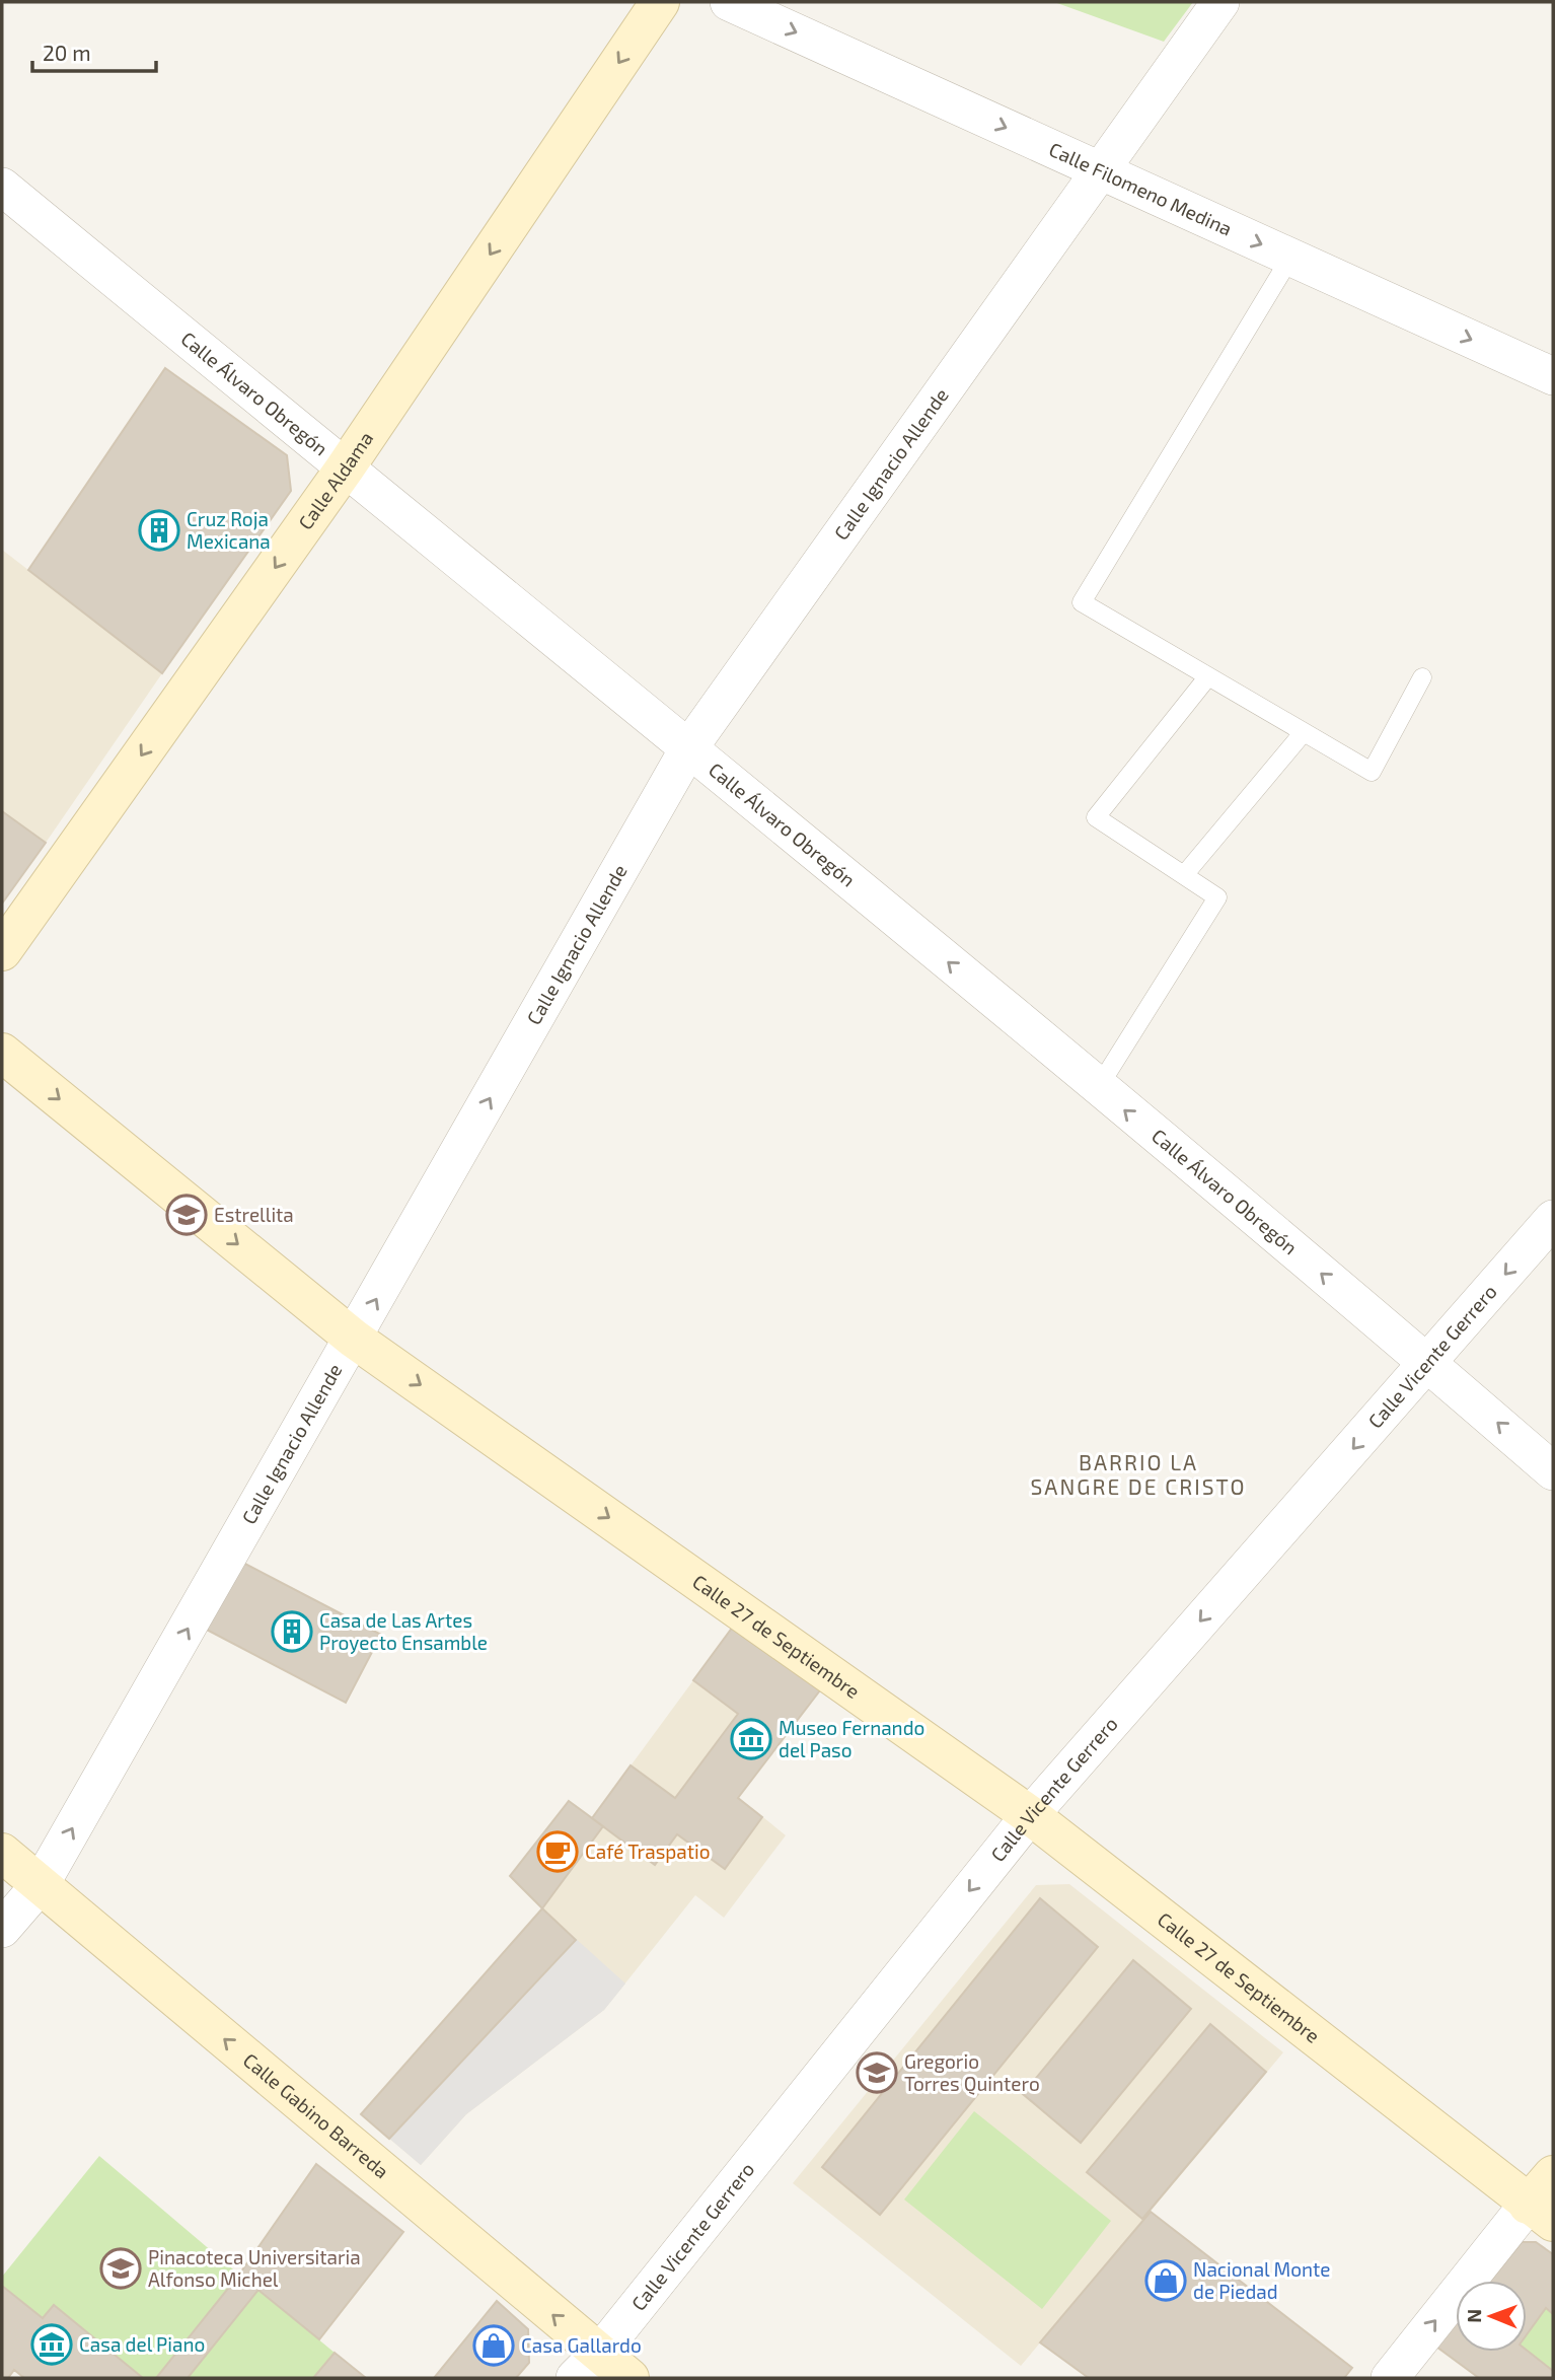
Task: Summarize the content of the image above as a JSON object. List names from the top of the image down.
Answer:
{
  "streets": {
    "street": [
      "Calle Filomeno Medina",
      "Calle Álvaro Obregón",
      "Calle Ignacio Allende",
      "Calle Aldama",
      "Calle Vicente Gerrero",
      "Calle 27 de Septiembre",
      "Calle Gabino Barreda"
    ]
  },
  "crossings": [
    ["Calle Filomeno Medina", "Calle Ignacio Allende"],
    ["Calle Álvaro Obregón", "Calle Ignacio Allende"],
    ["Calle Álvaro Obregón", "Calle Aldama"],
    ["Calle Álvaro Obregón", "Calle Vicente Gerrero"],
    ["Calle Ignacio Allende", "Calle 27 de Septiembre"],
    ["Calle Ignacio Allende", "Calle Gabino Barreda"],
    ["Calle Vicente Gerrero", "Calle 27 de Septiembre"],
    ["Calle Vicente Gerrero", "Calle Gabino Barreda"]
  ],
  "one_way": [
    "Calle Filomeno Medina",
    "Calle Álvaro Obregón",
    "Calle Ignacio Allende",
    "Calle Aldama",
    "Calle Vicente Gerrero",
    "Calle 27 de Septiembre",
    "Calle Gabino Barreda"
  ],
  "districts": ["BARRIO LA SANGRE DE CRISTO"],
  "places": {
    "building": ["Cruz Roja Mexicana", "Casa de Las Artes Proyecto Ensamble"],
    "school or university": ["Estrellita", "Gregorio Torres Quintero", "Pinacoteca Universitaria Alfonso Michel"],
    "museum": ["Museo Fernando del Paso", "Casa del Piano"],
    "cafe": ["Café Traspatio"],
    "shop": ["Nacional Monte de Piedad", "Casa Gallardo"]
  },
  "scale_bar": "20 m",
  "north": "left"
}
